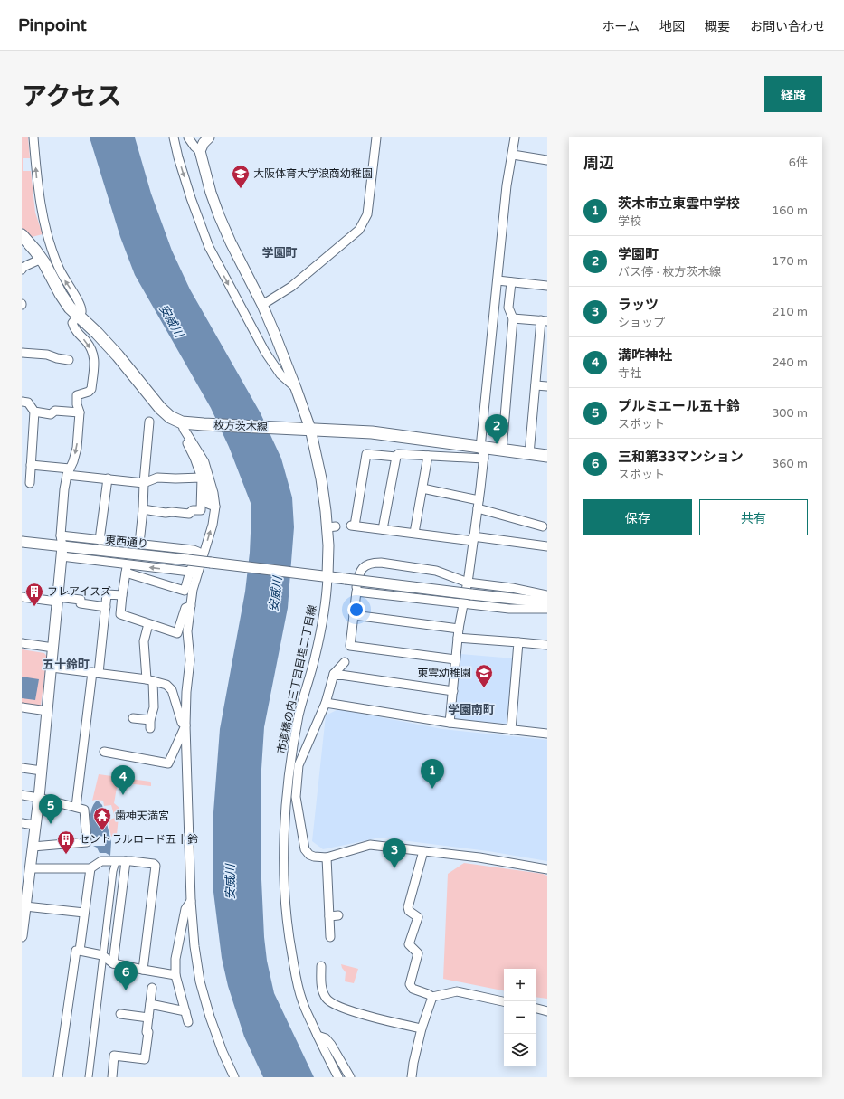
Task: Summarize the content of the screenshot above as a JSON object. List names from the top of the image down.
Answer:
{
  "streets": {
    "main road": ["枚方茨木線"],
    "street": ["東西通り", "市道橋の内三丁目目垣二丁目線"]
  },
  "crossings": [
    ["枚方茨木線", "市道橋の内三丁目目垣二丁目線"],
    ["東西通り", "市道橋の内三丁目目垣二丁目線"]
  ],
  "districts": ["学園町", "五十鈴町", "学園南町"],
  "water": ["安威川"],
  "places": {
    "school or university": ["大阪体育大学浪商幼稚園", "東雲幼稚園"],
    "building": ["フレアイスズ", "セントラルロード五十鈴"],
    "temple": ["歯神天満宮"]
  },
  "page": {
    "header": "Pinpoint",
    "nav": [
      "ホーム",
      "地図",
      "概要",
      "お問い合わせ"
    ],
    "title": "アクセス",
    "buttons": [
      "経路",
      ["保存", "共有"]
    ],
    "heading": ["周辺", "6件"],
    "list": [
      {
        "mark": "1",
        "name": "茨木市立東雲中学校",
        "note": "学校",
        "value": "160 m"
      },
      {
        "mark": "2",
        "name": "学園町",
        "note": "バス停 · 枚方茨木線",
        "value": "170 m"
      },
      {
        "mark": "3",
        "name": "ラッツ",
        "note": "ショップ",
        "value": "210 m"
      },
      {
        "mark": "4",
        "name": "溝咋神社",
        "note": "寺社",
        "value": "240 m"
      },
      {
        "mark": "5",
        "name": "プルミエール五十鈴",
        "note": "スポット",
        "value": "300 m"
      },
      {
        "mark": "6",
        "name": "三和第33マンション",
        "note": "スポット",
        "value": "360 m"
      }
    ],
    "pins": [
      "2",
      "1",
      "4",
      "5",
      "3",
      "6"
    ],
    "map_buttons": ["+", "−"]
  }
}
